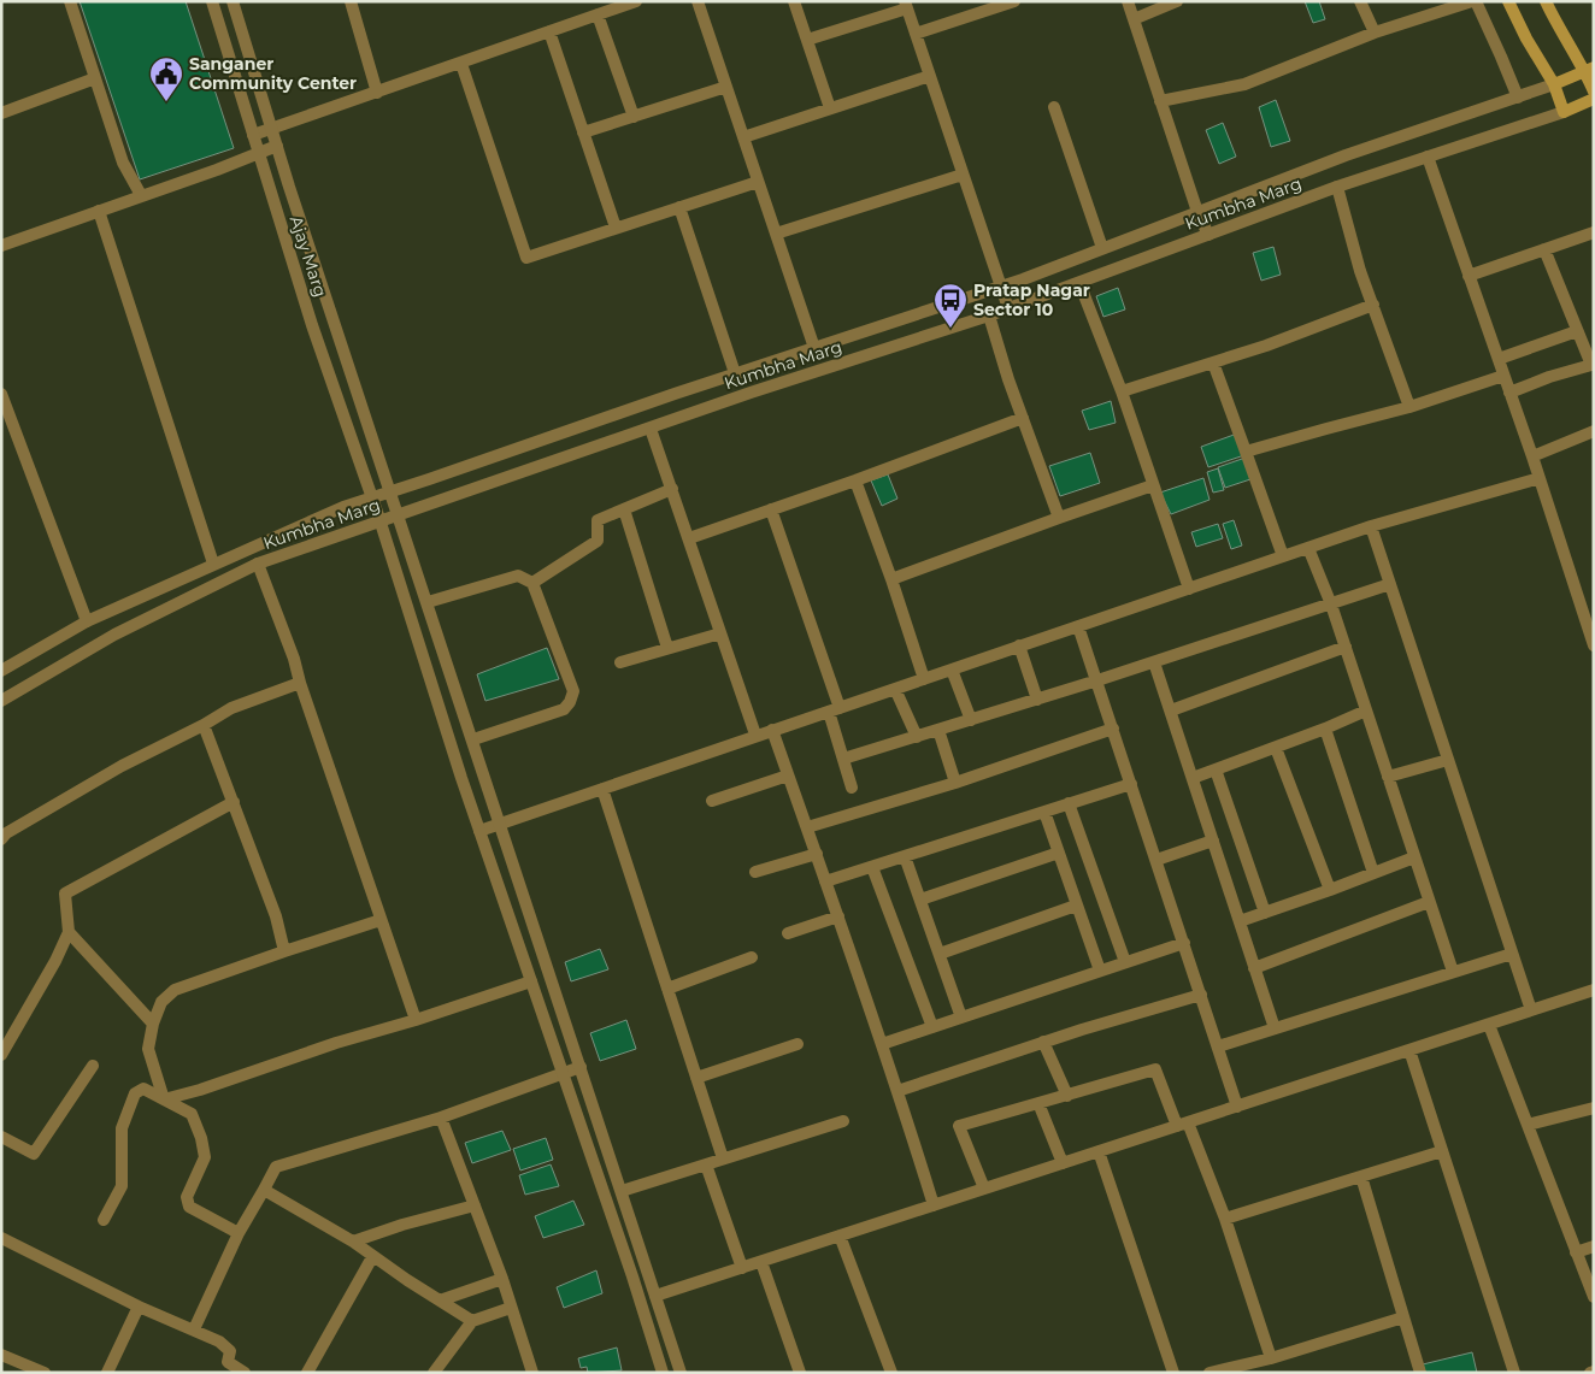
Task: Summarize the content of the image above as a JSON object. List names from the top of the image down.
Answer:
{
  "streets": {
    "main road": ["Kumbha Marg"],
    "street": ["Ajay Marg"]
  },
  "crossings": [
    ["Kumbha Marg", "Ajay Marg"]
  ],
  "places": {
    "public building": ["Sanganer Community Center"],
    "bus stop": ["Pratap Nagar Sector 10"]
  }
}
